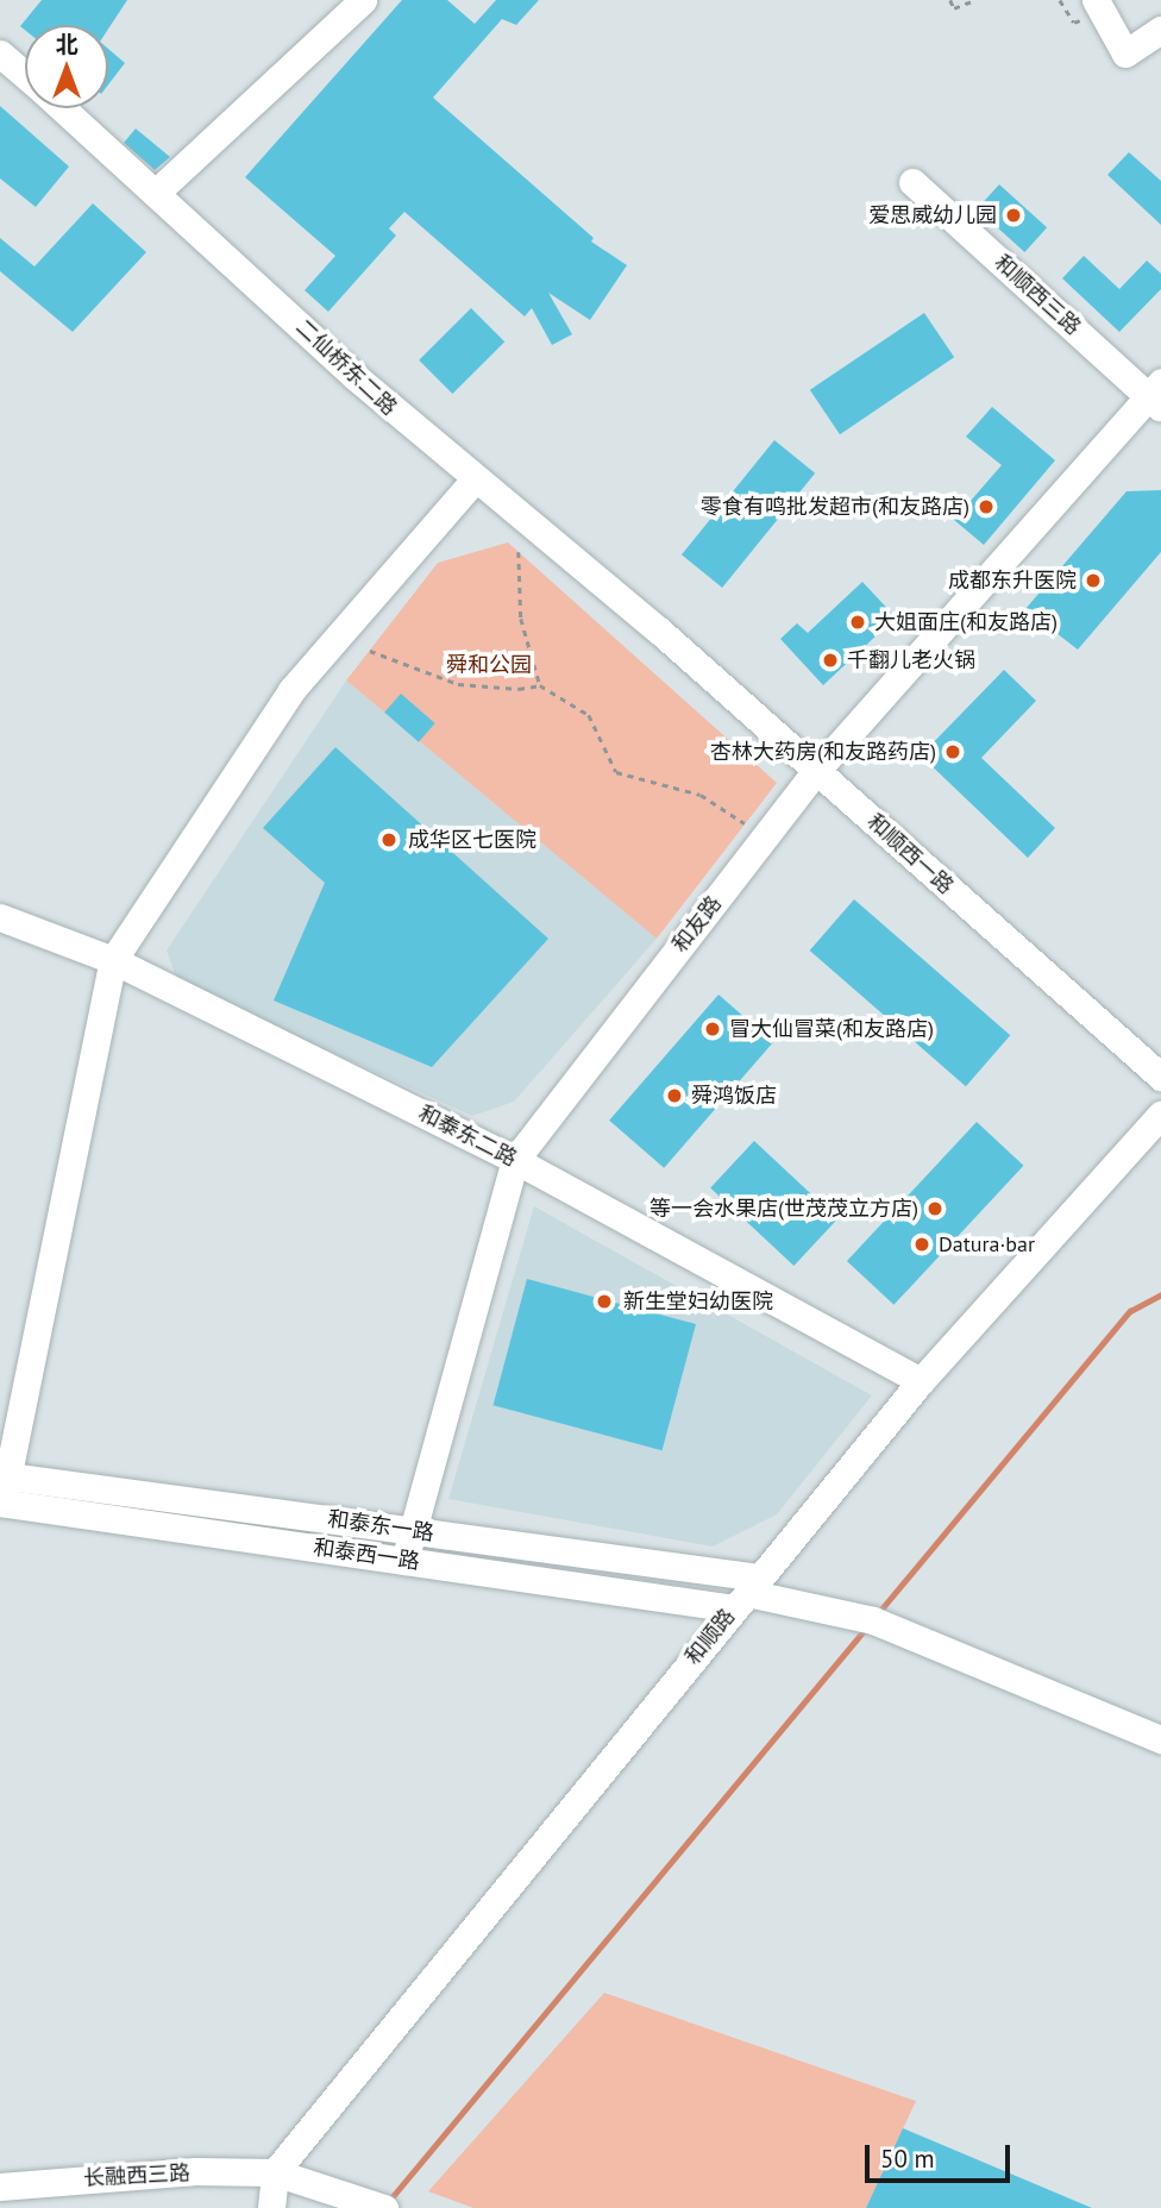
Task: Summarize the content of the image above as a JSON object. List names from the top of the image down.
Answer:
{
  "streets": {
    "street": [
      "和顺西三路",
      "二仙桥东二路",
      "和顺西一路",
      "和友路",
      "和泰东二路",
      "和泰东一路",
      "和泰西一路",
      "和顺路",
      "长融西三路"
    ]
  },
  "crossings": [
    ["和顺西三路", "和友路"],
    ["二仙桥东二路", "和顺西一路"],
    ["和顺西一路", "和友路"],
    ["和友路", "和泰东二路"],
    ["和友路", "和泰东一路"],
    ["和友路", "和泰西一路"],
    ["和泰东二路", "和顺路"],
    ["和泰东一路", "和泰西一路"],
    ["和泰东一路", "和顺路"],
    ["和泰西一路", "和顺路"],
    ["和顺路", "长融西三路"]
  ],
  "parks": ["舜和公园"],
  "places": [
    "爱思威幼儿园",
    "零食有鸣批发超市(和友路店)",
    "成都东升医院",
    "大姐面庄(和友路店)",
    "千翻儿老火锅",
    "杏林大药房(和友路药店)",
    "成华区七医院",
    "冒大仙冒菜(和友路店)",
    "舜鸿饭店",
    "等一会水果店(世茂茂立方店)",
    "Datura·bar",
    "新生堂妇幼医院"
  ],
  "scale_bar": "50 m",
  "north": "top"
}
